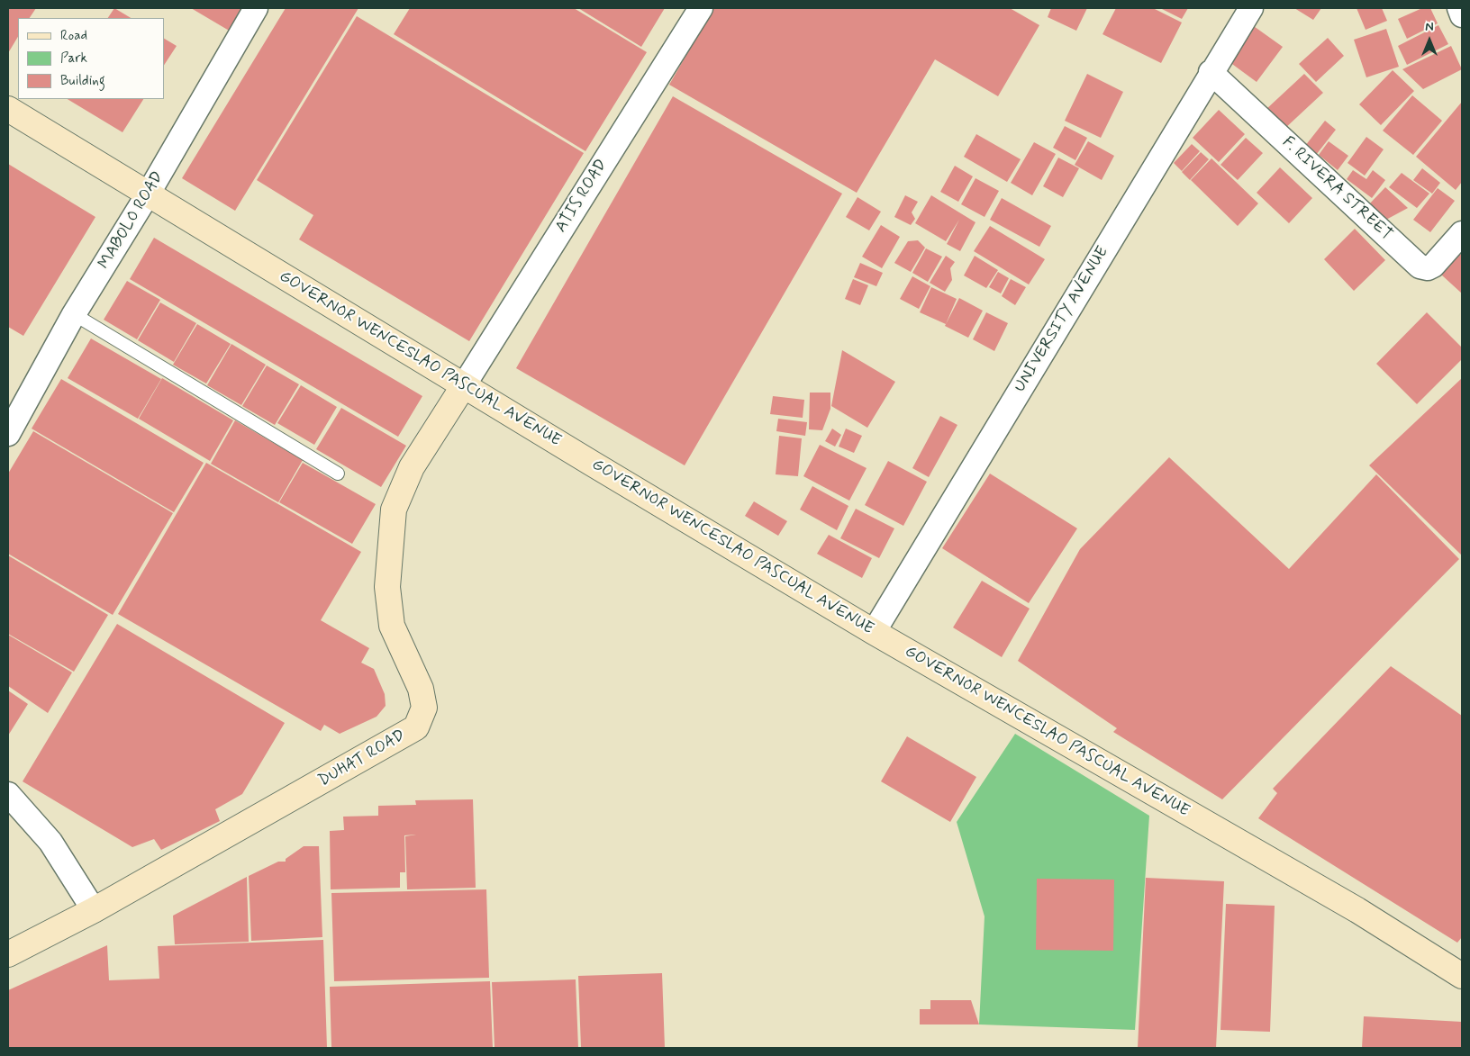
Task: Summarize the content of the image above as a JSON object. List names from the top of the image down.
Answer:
{
  "streets": {
    "main road": ["GOVERNOR WENCESLAO PASCUAL AVENUE", "DUHAT ROAD"],
    "street": [
      "F. RIVERA STREET",
      "ATIS ROAD",
      "MABOLO ROAD",
      "UNIVERSITY AVENUE"
    ]
  },
  "crossings": [
    ["F. RIVERA STREET", "UNIVERSITY AVENUE"],
    ["ATIS ROAD", "GOVERNOR WENCESLAO PASCUAL AVENUE"],
    ["ATIS ROAD", "DUHAT ROAD"],
    ["MABOLO ROAD", "GOVERNOR WENCESLAO PASCUAL AVENUE"],
    ["UNIVERSITY AVENUE", "GOVERNOR WENCESLAO PASCUAL AVENUE"],
    ["GOVERNOR WENCESLAO PASCUAL AVENUE", "DUHAT ROAD"]
  ],
  "legend": ["Road", "Park", "Building"],
  "north": "top"
}
